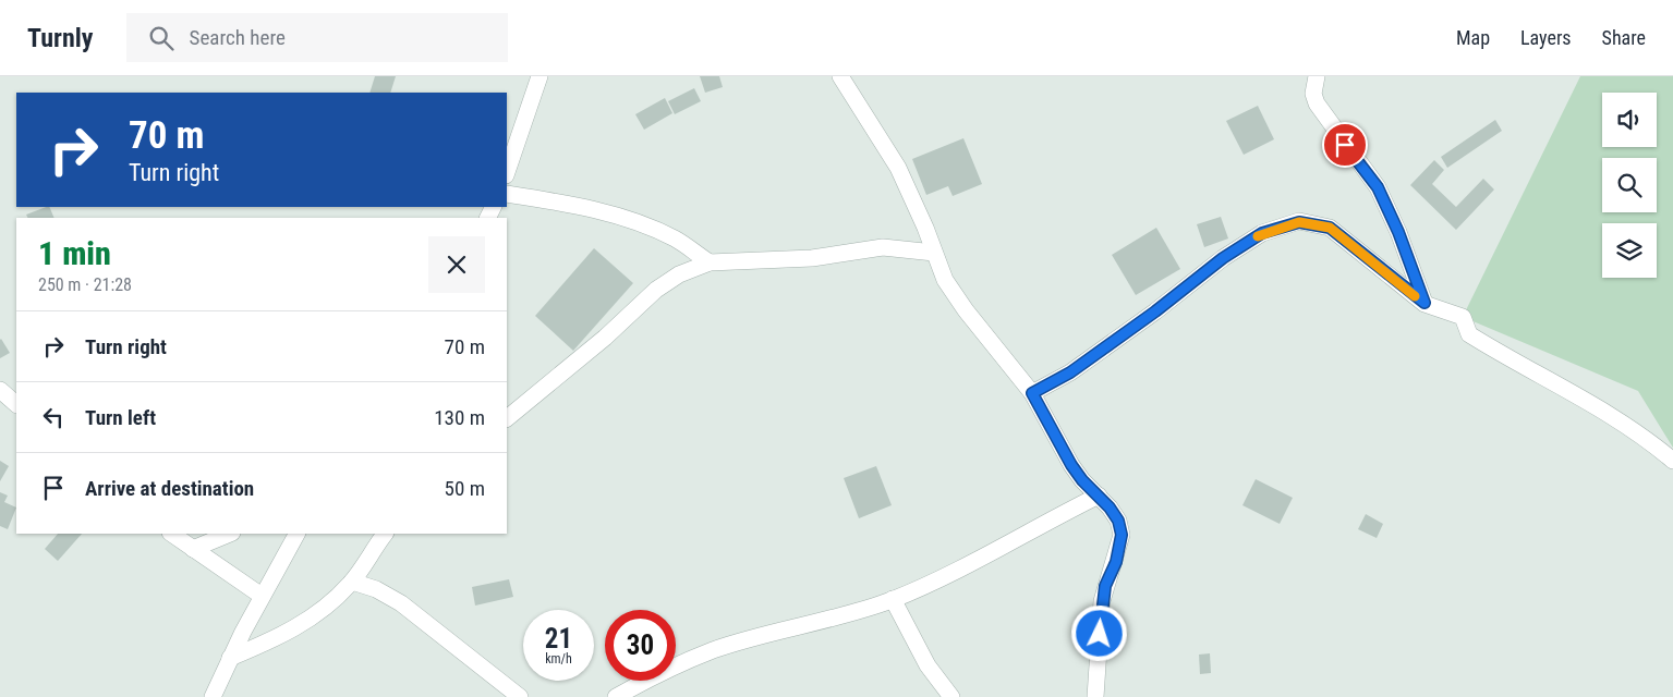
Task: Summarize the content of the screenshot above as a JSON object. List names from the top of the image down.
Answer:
{
  "page": {
    "header": "Turnly",
    "search": "Search here",
    "nav": ["Map", "Layers", "Share"],
    "turn": ["70 m", "Turn right"],
    "heading": ["1 min", "250 m · 21:28"],
    "list": [
      {
        "name": "Turn right",
        "value": "70 m"
      },
      {
        "name": "Turn left",
        "value": "130 m"
      },
      {
        "name": "Arrive at destination",
        "value": "50 m"
      }
    ],
    "speed": "21 km/h",
    "limit": "30"
  }
}
